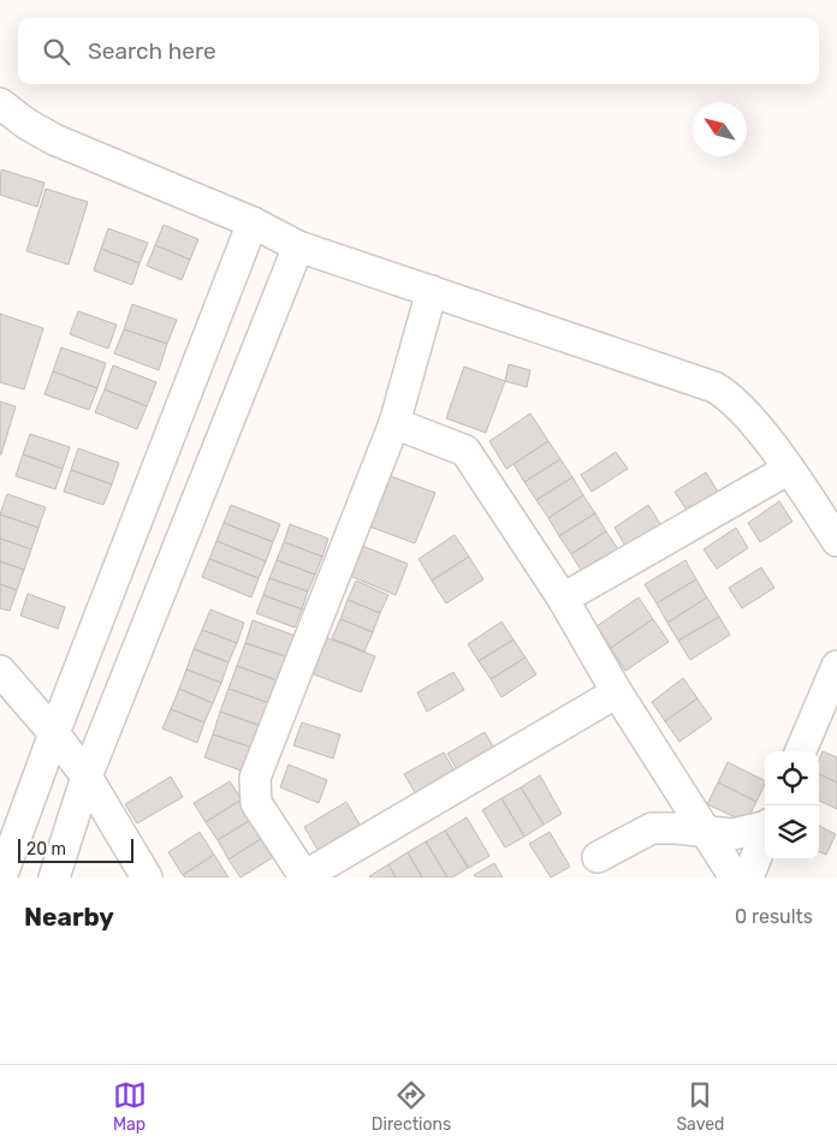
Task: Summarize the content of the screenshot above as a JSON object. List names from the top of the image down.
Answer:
{
  "scale_bar": "20 m",
  "north": "top left",
  "page": {
    "search": "Search here",
    "scale": "20 m",
    "heading": ["Nearby", "0 results"],
    "nav": ["Map", "Directions", "Saved"]
  }
}
